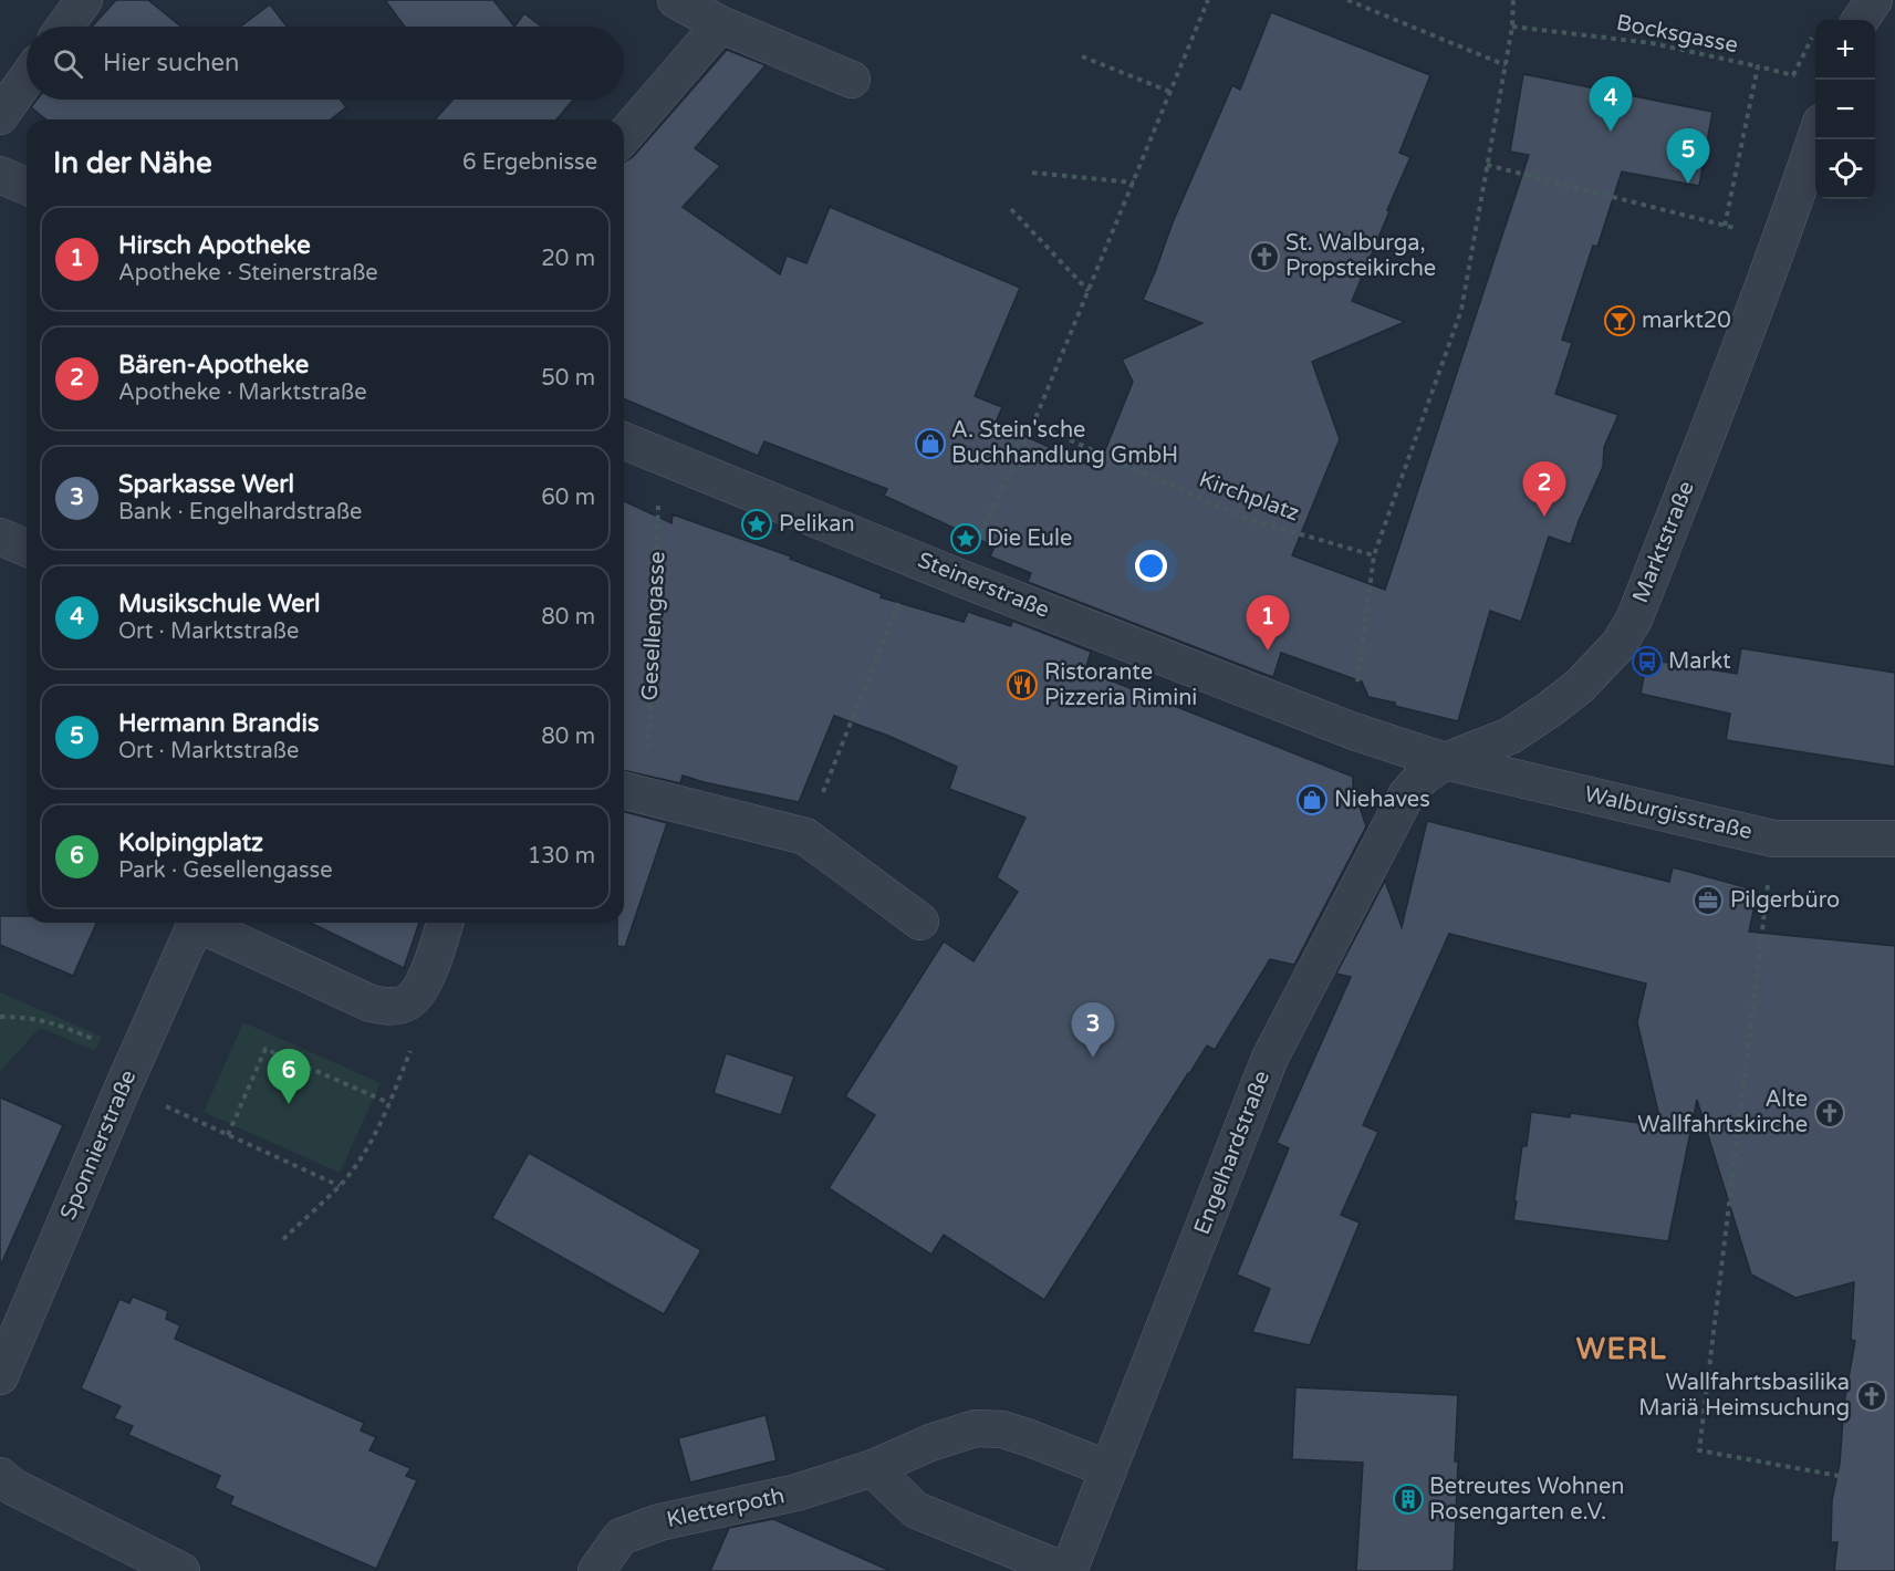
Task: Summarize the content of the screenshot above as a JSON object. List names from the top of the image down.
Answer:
{
  "streets": {
    "street": [
      "Marktstraße",
      "Steinerstraße",
      "Walburgisstraße",
      "Sponnierstraße",
      "Engelhardstraße",
      "Kletterpoth"
    ],
    "path": ["Bocksgasse", "Kirchplatz", "Gesellengasse"]
  },
  "crossings": [
    ["Marktstraße", "Steinerstraße"],
    ["Marktstraße", "Walburgisstraße"],
    ["Marktstraße", "Engelhardstraße"],
    ["Steinerstraße", "Gesellengasse"],
    ["Steinerstraße", "Walburgisstraße"],
    ["Steinerstraße", "Engelhardstraße"],
    ["Walburgisstraße", "Engelhardstraße"],
    ["Engelhardstraße", "Kletterpoth"]
  ],
  "districts": ["WERL"],
  "places": {
    "church": ["St. Walburga, Propsteikirche", "Alte Wallfahrtskirche", "Wallfahrtsbasilika Mariä Heimsuchung"],
    "bar": ["markt20"],
    "shop": ["A. Stein'sche Buchhandlung GmbH", "Niehaves"],
    "place": ["Pelikan", "Die Eule"],
    "bus stop": ["Markt"],
    "restaurant": ["Ristorante Pizzeria Rimini"],
    "office": ["Pilgerbüro"],
    "building": ["Betreutes Wohnen Rosengarten e.V."]
  },
  "page": {
    "map_buttons": ["+", "−"],
    "search": "Hier suchen",
    "pins": [
      "4",
      "5",
      "2",
      "1",
      "3",
      "6"
    ],
    "heading": ["In der Nähe", "6 Ergebnisse"],
    "list": [
      {
        "mark": "1",
        "name": "Hirsch Apotheke",
        "note": "Apotheke · Steinerstraße",
        "value": "20 m"
      },
      {
        "mark": "2",
        "name": "Bären-Apotheke",
        "note": "Apotheke · Marktstraße",
        "value": "50 m"
      },
      {
        "mark": "3",
        "name": "Sparkasse Werl",
        "note": "Bank · Engelhardstraße",
        "value": "60 m"
      },
      {
        "mark": "4",
        "name": "Musikschule Werl",
        "note": "Ort · Marktstraße",
        "value": "80 m"
      },
      {
        "mark": "5",
        "name": "Hermann Brandis",
        "note": "Ort · Marktstraße",
        "value": "80 m"
      },
      {
        "mark": "6",
        "name": "Kolpingplatz",
        "note": "Park · Gesellengasse",
        "value": "130 m"
      }
    ]
  }
}
